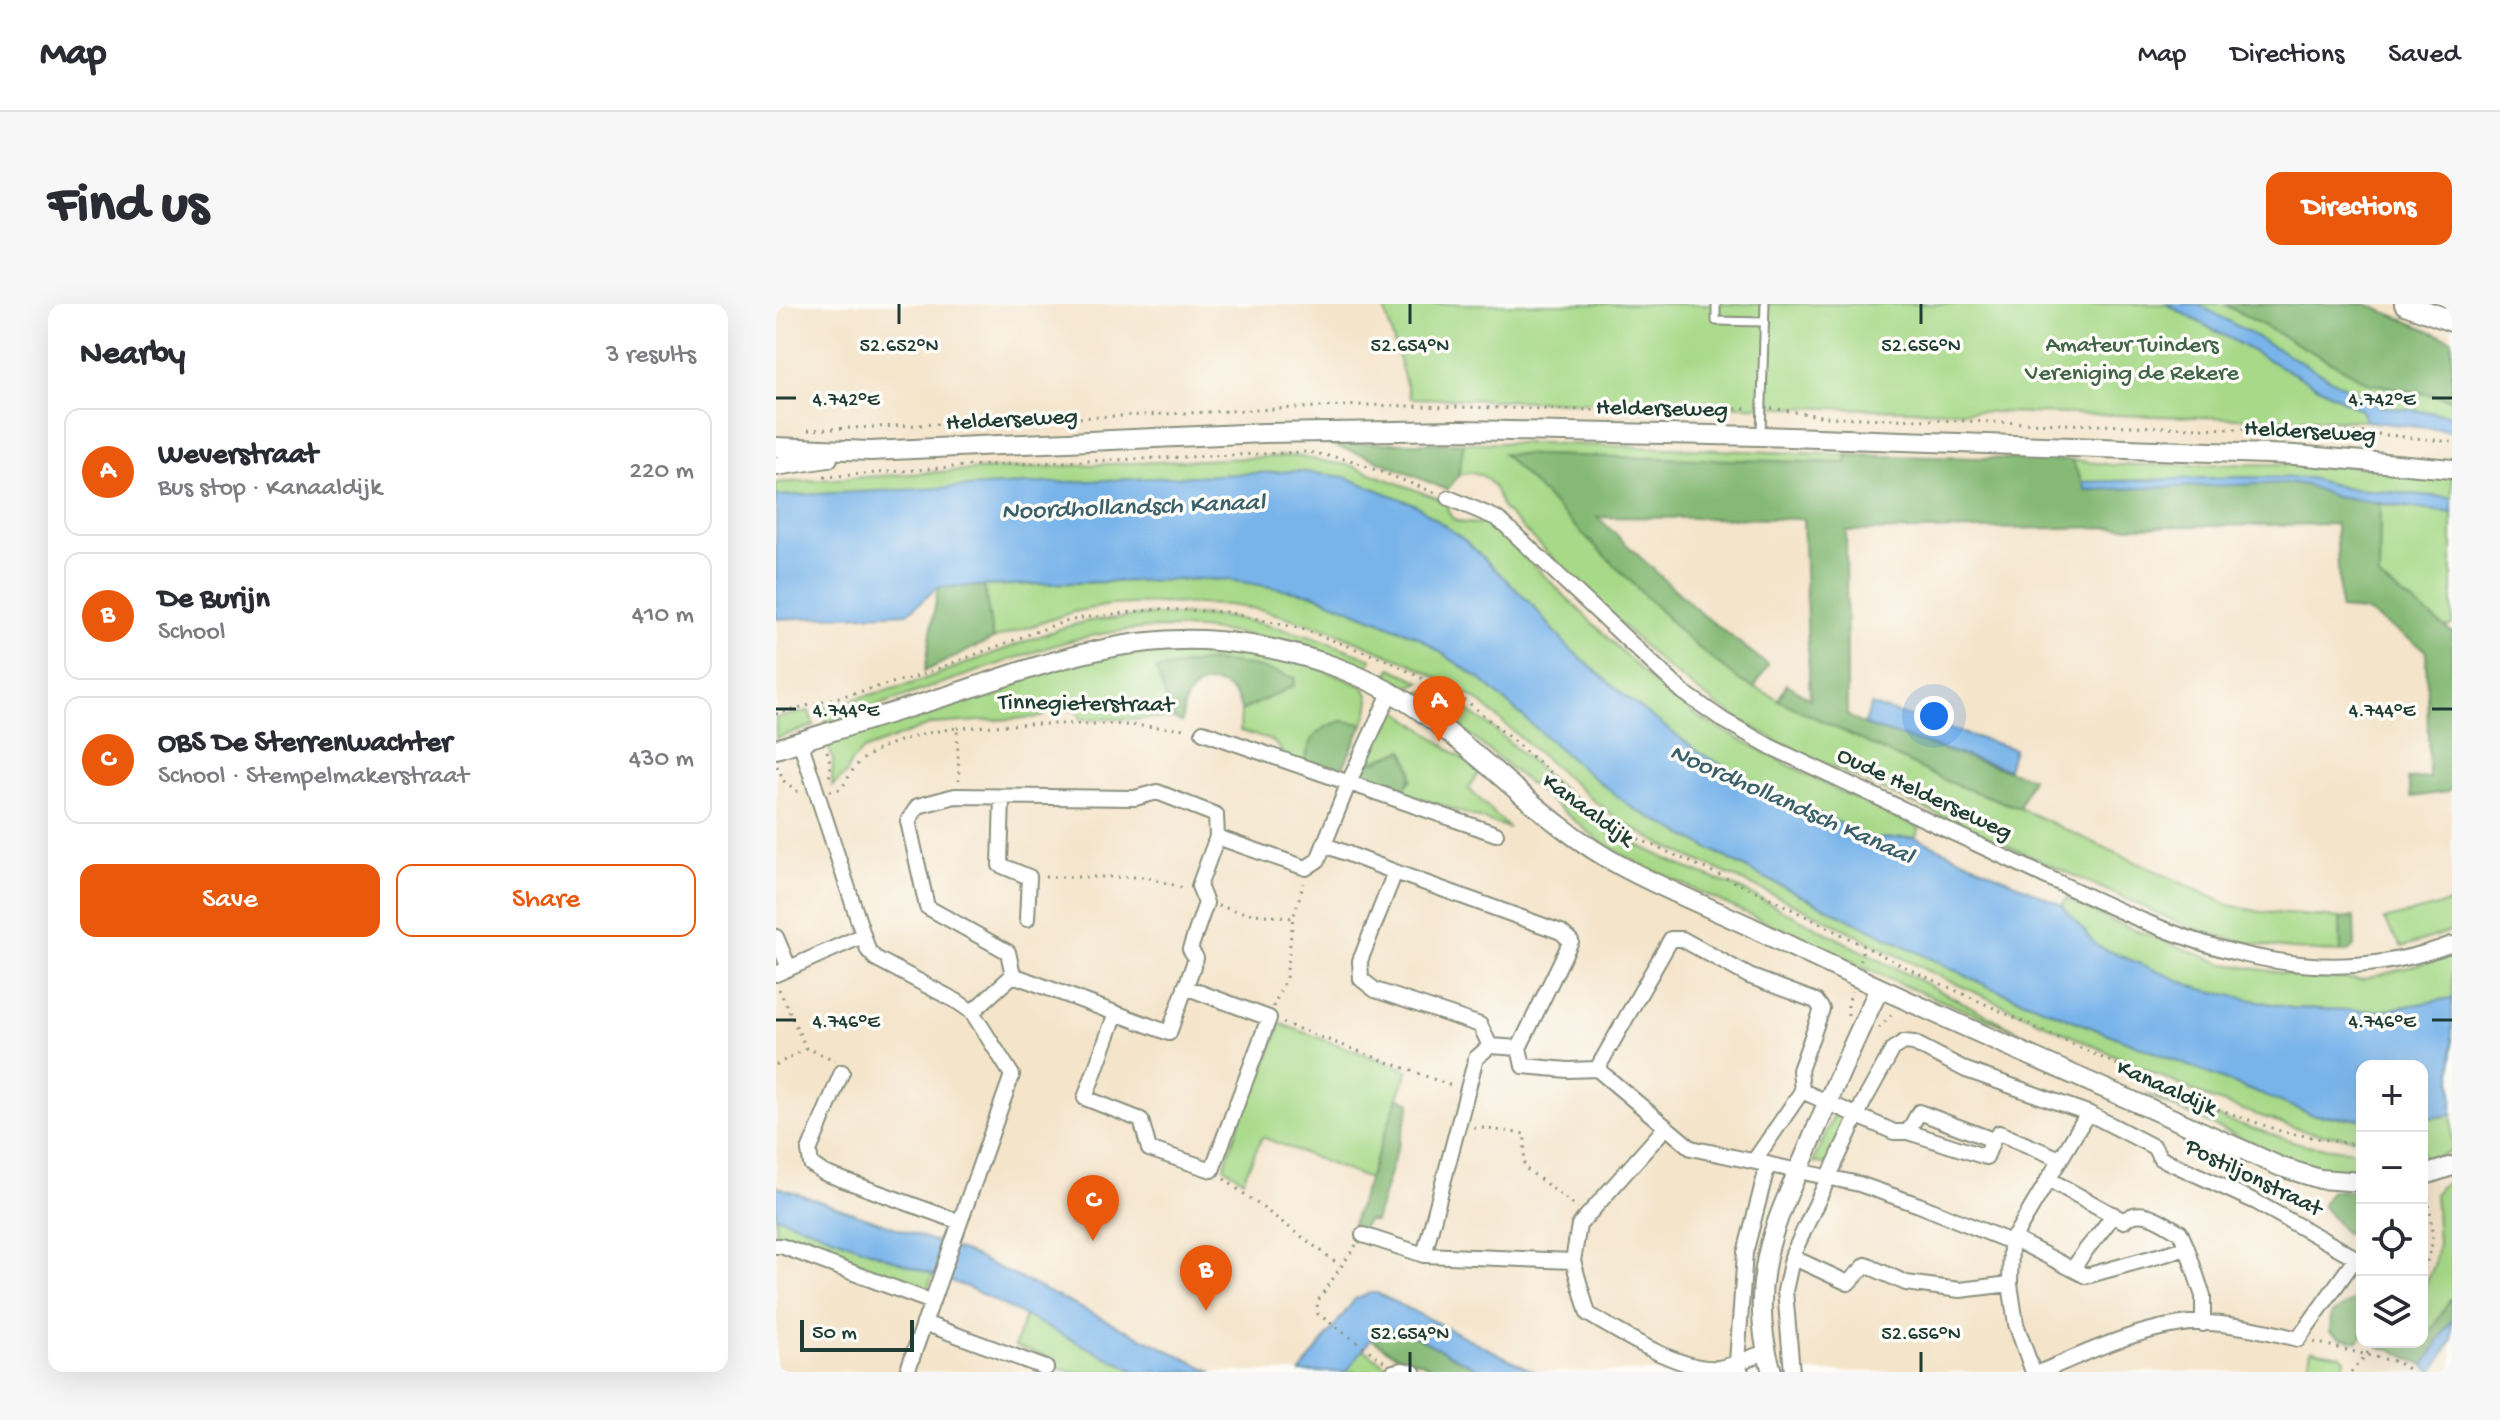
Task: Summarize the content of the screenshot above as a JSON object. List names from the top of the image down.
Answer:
{
  "streets": {
    "street": [
      "Helderseweg",
      "Tinnegieterstraat",
      "Oude Helderseweg",
      "Kanaaldijk",
      "Postiljonstraat"
    ]
  },
  "water": ["Noordhollandsch Kanaal"],
  "parks": ["Amateur Tuinders Vereniging de Rekere"],
  "scale_bar": "50 m",
  "page": {
    "header": "Map",
    "nav": ["Map", "Directions", "Saved"],
    "buttons": [
      "Directions",
      ["Save", "Share"]
    ],
    "title": "Find us",
    "heading": ["Nearby", "3 results"],
    "list": [
      {
        "mark": "A",
        "name": "Weverstraat",
        "note": "Bus stop · Kanaaldijk",
        "value": "220 m"
      },
      {
        "mark": "B",
        "name": "De Burijn",
        "note": "School",
        "value": "410 m"
      },
      {
        "mark": "C",
        "name": "OBS De Sterrenwachter",
        "note": "School · Stempelmakerstraat",
        "value": "430 m"
      }
    ],
    "pins": ["A", "C", "B"],
    "map_buttons": ["+", "−"],
    "scale": "50 m"
  },
  "coordinates": [
    "52.652°N",
    "52.654°N",
    "52.656°N",
    "4.742°E",
    "4.744°E",
    "4.746°E"
  ]
}
